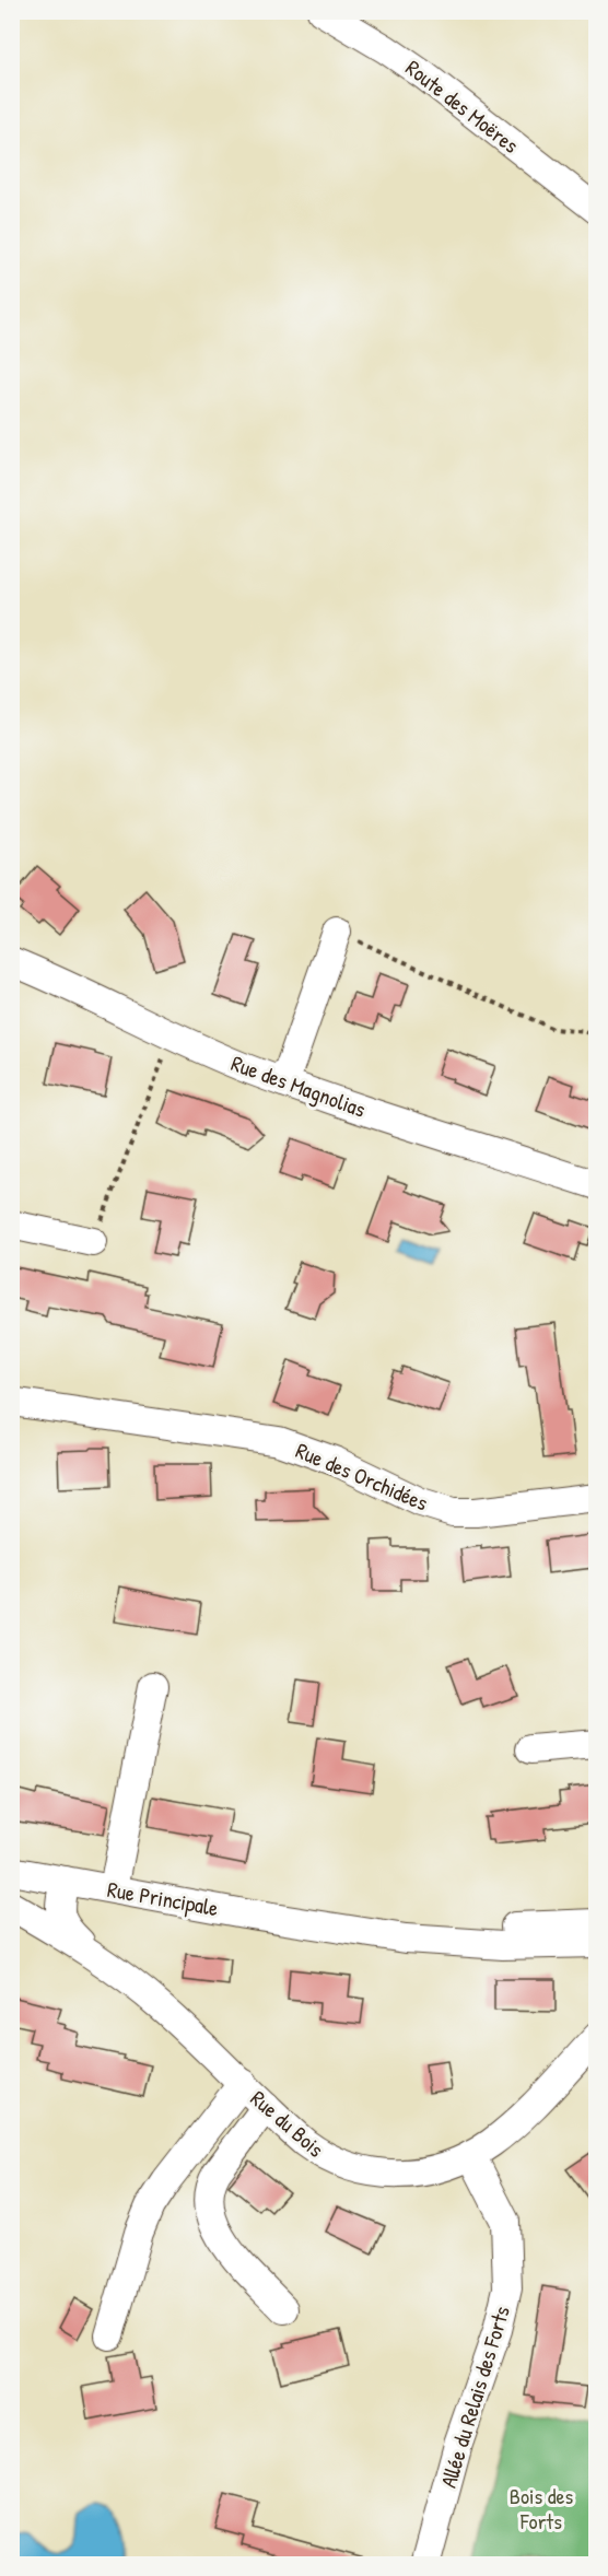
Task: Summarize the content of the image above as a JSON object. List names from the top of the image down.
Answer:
{
  "streets": {
    "street": [
      "Route des Moëres",
      "Rue des Magnolias",
      "Rue des Orchidées",
      "Rue Principale",
      "Rue du Bois",
      "Allée du Relais des Forts"
    ]
  },
  "crossings": [
    ["Rue Principale", "Rue du Bois"],
    ["Rue du Bois", "Allée du Relais des Forts"]
  ],
  "parks": ["Bois des Forts"]
}
